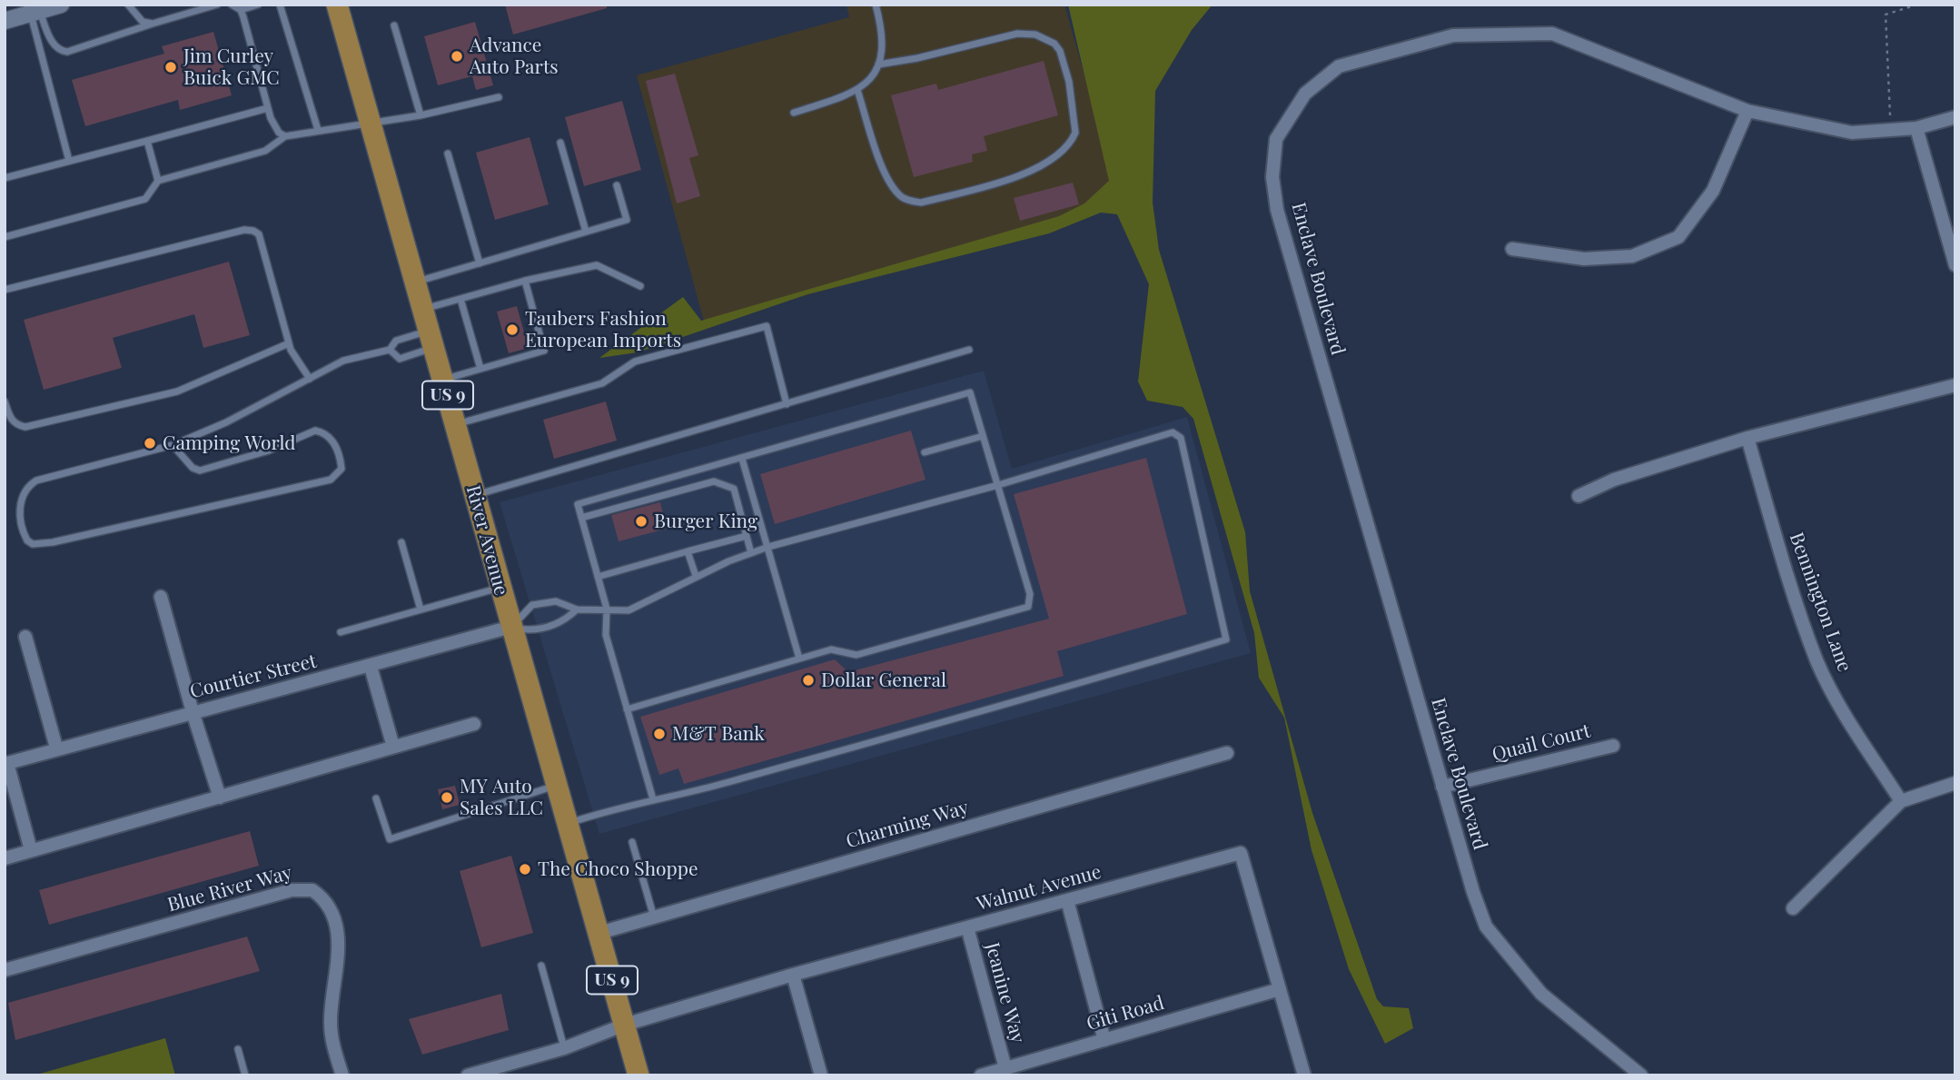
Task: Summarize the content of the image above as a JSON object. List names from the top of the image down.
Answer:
{
  "streets": {
    "highway": ["US 9", "River Avenue"],
    "street": [
      "Enclave Boulevard",
      "Bennington Lane",
      "Courtier Street",
      "Quail Court",
      "Charming Way",
      "Walnut Avenue",
      "Blue River Way",
      "Jeanine Way",
      "Giti Road"
    ]
  },
  "crossings": [
    ["Enclave Boulevard", "Quail Court"],
    ["River Avenue", "Courtier Street"],
    ["River Avenue", "Charming Way"],
    ["River Avenue", "Walnut Avenue"],
    ["Walnut Avenue", "Jeanine Way"],
    ["Walnut Avenue", "Giti Road"],
    ["Jeanine Way", "Giti Road"]
  ],
  "places": [
    "Advance Auto Parts",
    "Jim Curley Buick GMC",
    "Taubers Fashion European Imports",
    "Camping World",
    "Burger King",
    "Dollar General",
    "M&T Bank",
    "MY Auto Sales LLC",
    "The Choco Shoppe"
  ]
}
